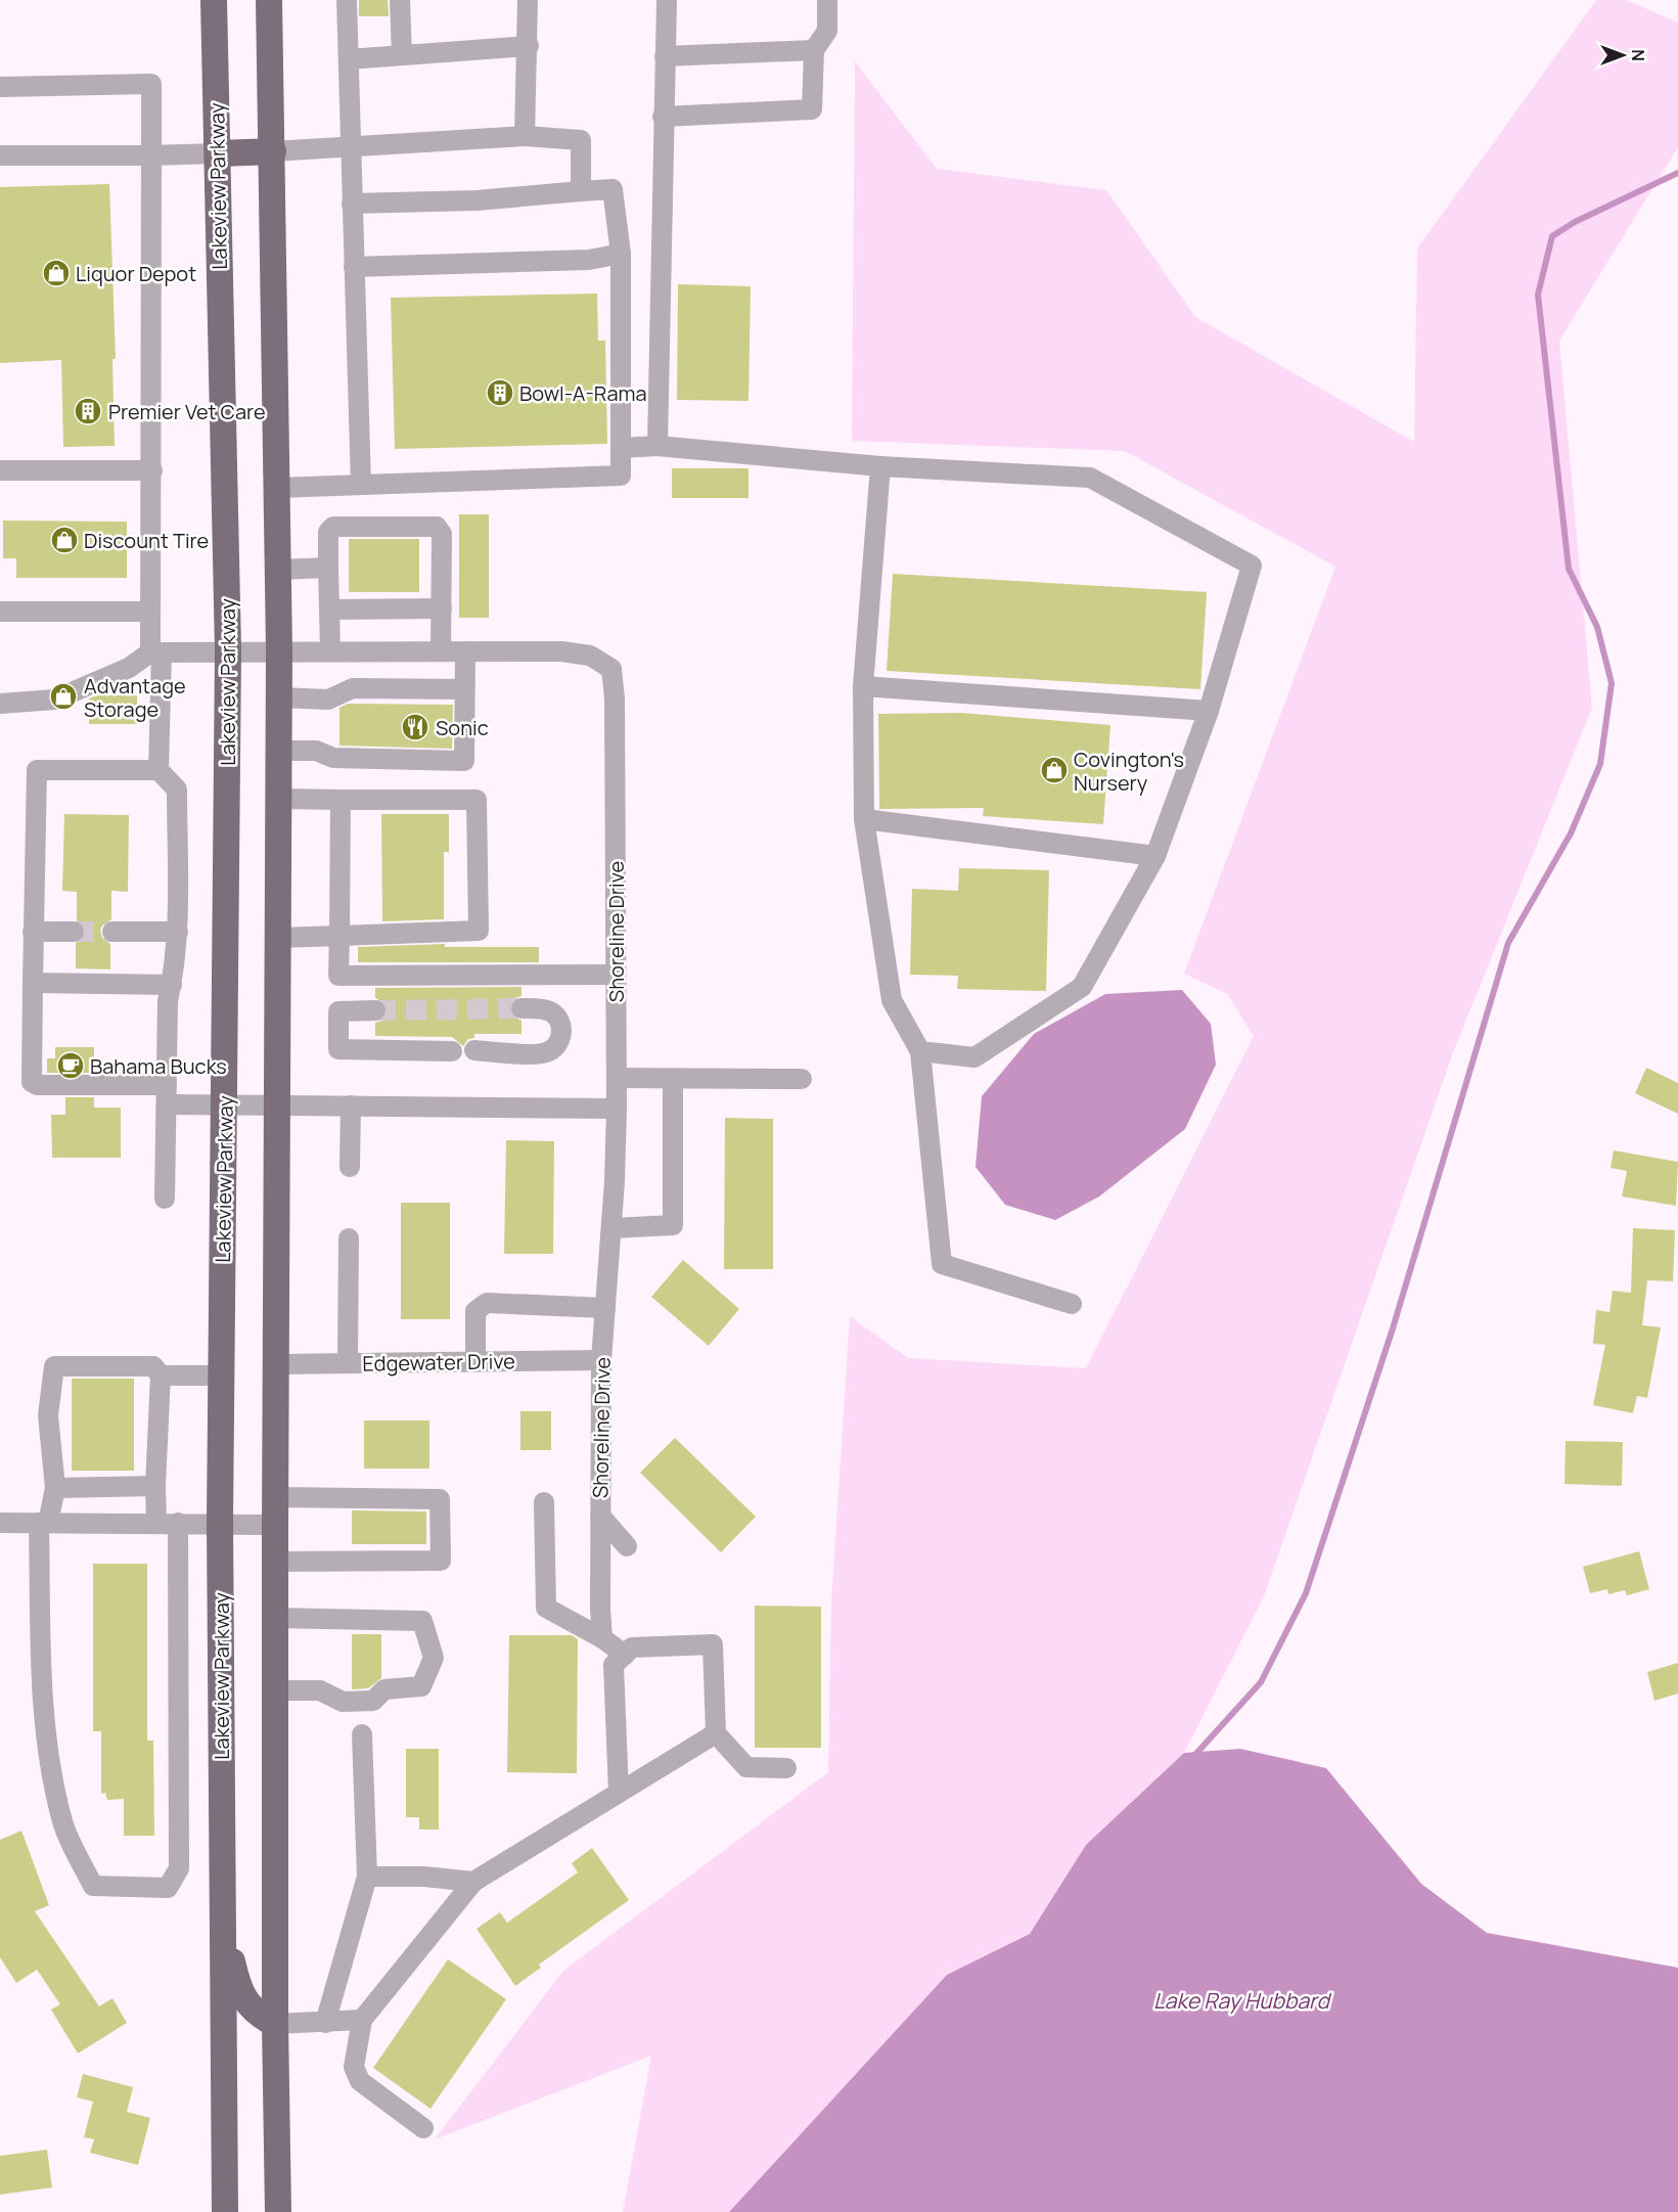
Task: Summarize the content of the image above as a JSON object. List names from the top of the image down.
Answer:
{
  "streets": {
    "main road": ["Lakeview Parkway"],
    "street": ["Shoreline Drive", "Edgewater Drive"]
  },
  "crossings": [
    ["Lakeview Parkway", "Shoreline Drive"],
    ["Shoreline Drive", "Edgewater Drive"]
  ],
  "water": ["Lake Ray Hubbard"],
  "places": {
    "shop": [
      "Liquor Depot",
      "Discount Tire",
      "Advantage Storage",
      "Covington's Nursery"
    ],
    "building": ["Bowl-A-Rama", "Premier Vet Care"],
    "restaurant": ["Sonic"],
    "cafe": ["Bahama Bucks"]
  },
  "north": "right"
}
